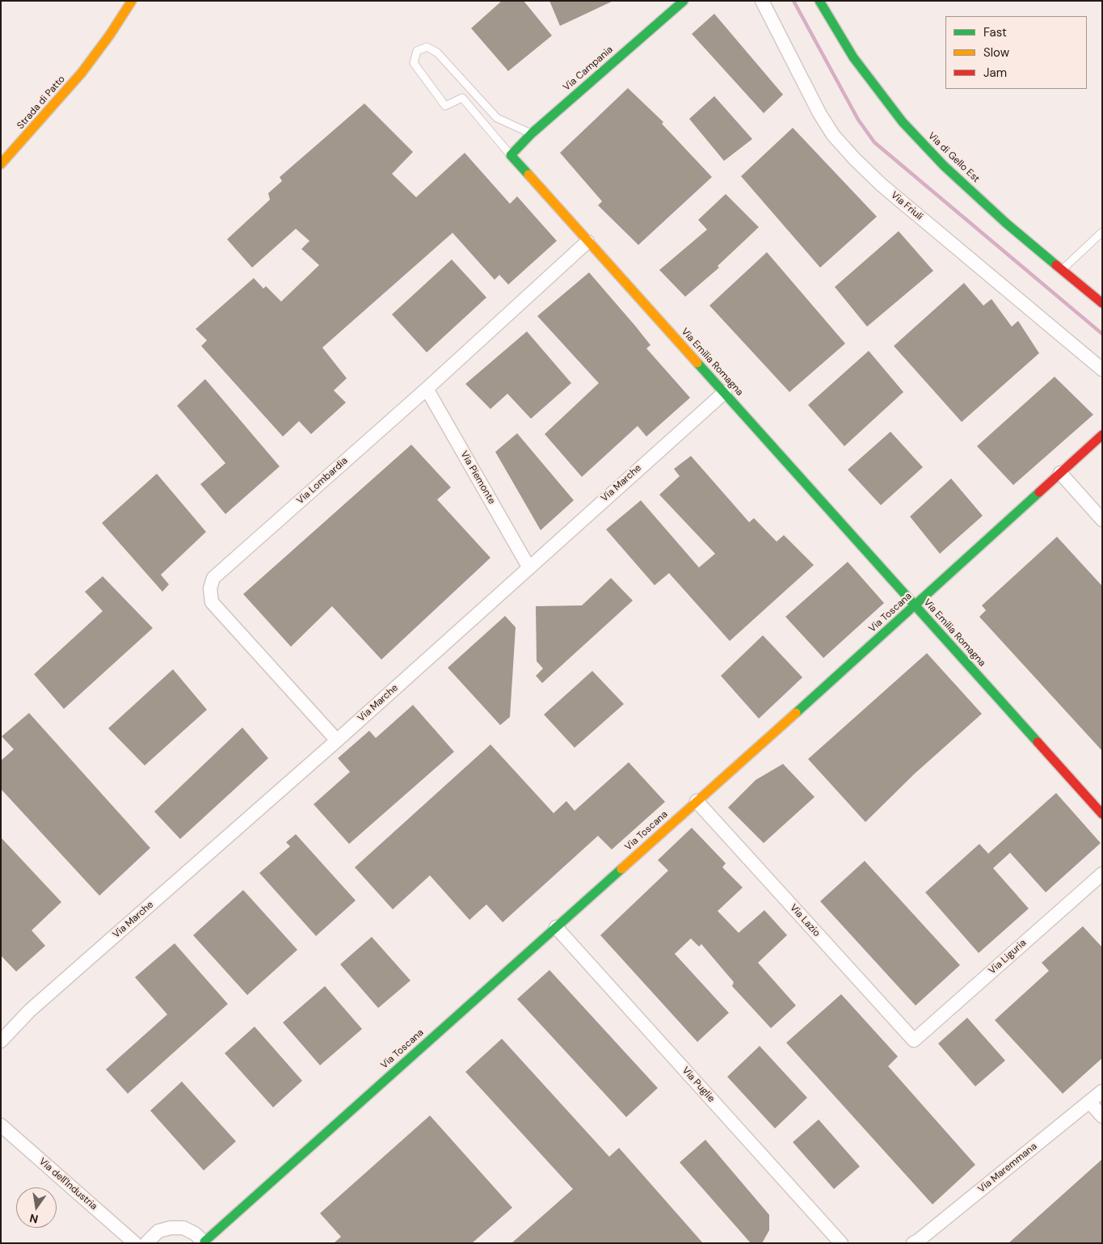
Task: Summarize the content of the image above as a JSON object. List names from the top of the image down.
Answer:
{
  "streets": {
    "street": [
      "Via Campania",
      "Strada di Patto",
      "Via di Gello Est",
      "Via Friuli",
      "Via Emilia Romagna",
      "Via Piemonte",
      "Via Lombardia",
      "Via Marche",
      "Via Toscana",
      "Via Lazio",
      "Via Liguria",
      "Via Puglie",
      "Via Maremmana",
      "Via dell'Industria"
    ]
  },
  "crossings": [
    ["Via Campania", "Via Emilia Romagna"],
    ["Via Emilia Romagna", "Via Lombardia"],
    ["Via Emilia Romagna", "Via Marche"],
    ["Via Emilia Romagna", "Via Toscana"],
    ["Via Piemonte", "Via Lombardia"],
    ["Via Piemonte", "Via Marche"],
    ["Via Lombardia", "Via Marche"],
    ["Via Toscana", "Via Lazio"],
    ["Via Toscana", "Via Puglie"],
    ["Via Lazio", "Via Liguria"]
  ],
  "legend": ["Fast", "Slow", "Jam"],
  "north": "bottom"
}
